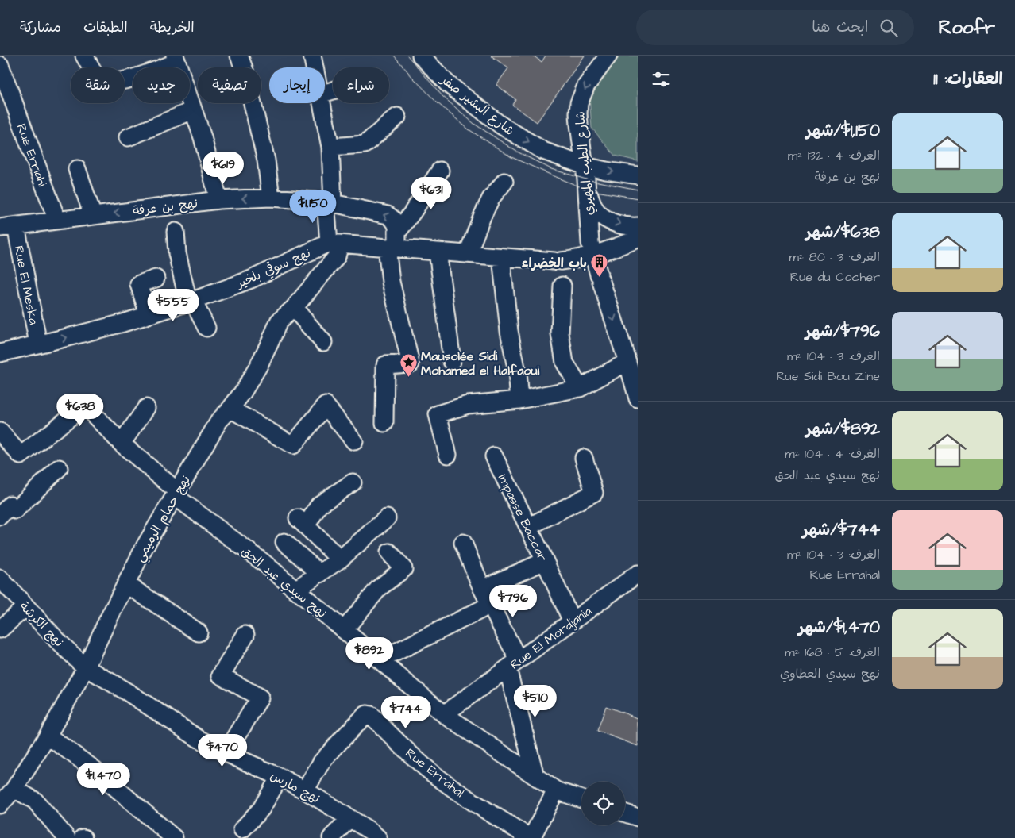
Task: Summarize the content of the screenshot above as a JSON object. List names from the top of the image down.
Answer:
{
  "streets": {
    "street": [
      "شارع البشير صفر",
      "Rue Erriahi",
      "شارع الطيب المهيري",
      "نهج بن عرفة",
      "نهج سوقي بلخير",
      "Rue El Meska",
      "Impasse Baccar",
      "نهج حمام الرميمي",
      "نهج سيدي عبد الحق",
      "نهج الكرشة",
      "Rue El Mordjania",
      "Rue Errahal",
      "نهج مارس"
    ]
  },
  "crossings": [
    ["شارع البشير صفر", "شارع الطيب المهيري"],
    ["Rue Erriahi", "نهج بن عرفة"],
    ["شارع الطيب المهيري", "نهج سوقي بلخير"],
    ["نهج بن عرفة", "نهج سوقي بلخير"],
    ["نهج بن عرفة", "Rue El Meska"],
    ["نهج سوقي بلخير", "Rue El Meska"],
    ["نهج سوقي بلخير", "نهج حمام الرميمي"],
    ["Impasse Baccar", "Rue El Mordjania"],
    ["نهج حمام الرميمي", "نهج سيدي عبد الحق"],
    ["نهج حمام الرميمي", "نهج الكرشة"],
    ["نهج حمام الرميمي", "نهج مارس"],
    ["نهج سيدي عبد الحق", "Rue El Mordjania"],
    ["نهج الكرشة", "نهج مارس"],
    ["Rue Errahal", "نهج مارس"]
  ],
  "one_way": ["شارع البشير صفر", "نهج بن عرفة"],
  "places": {
    "building": ["باب الخضراء"],
    "place": ["Mausolée Sidi Mohamed el Halfaoui"]
  },
  "page": {
    "header": "Roofr",
    "search": "ابحث هنا",
    "nav": ["الخريطة", "الطبقات", "مشاركة"],
    "heading": "العقارات: 11",
    "chip": [
      "شراء",
      "إيجار",
      "تصفية",
      "جديد",
      "شقة"
    ],
    "list": [
      {
        "name": "$1,150/شهر",
        "note": "الغرف: 4 · 132 m² · نهج بن عرفة"
      },
      {
        "name": "$638/شهر",
        "note": "الغرف: 3 · 80 m² · Rue du Cocher"
      },
      {
        "name": "$796/شهر",
        "note": "الغرف: 3 · 104 m² · Rue Sidi Bou Zine"
      },
      {
        "name": "$892/شهر",
        "note": "الغرف: 4 · 104 m² · نهج سيدي عبد الحق"
      },
      {
        "name": "$744/شهر",
        "note": "الغرف: 3 · 104 m² · Rue Errahal"
      },
      {
        "name": "$1,470/شهر",
        "note": "الغرف: 5 · 168 m² · نهج سيدي العطاوي"
      }
    ],
    "price": [
      "$619",
      "$631",
      "$1,150",
      "$555",
      "$638",
      "$796",
      "$892",
      "$510",
      "$744",
      "$470",
      "$1,470"
    ]
  }
}
